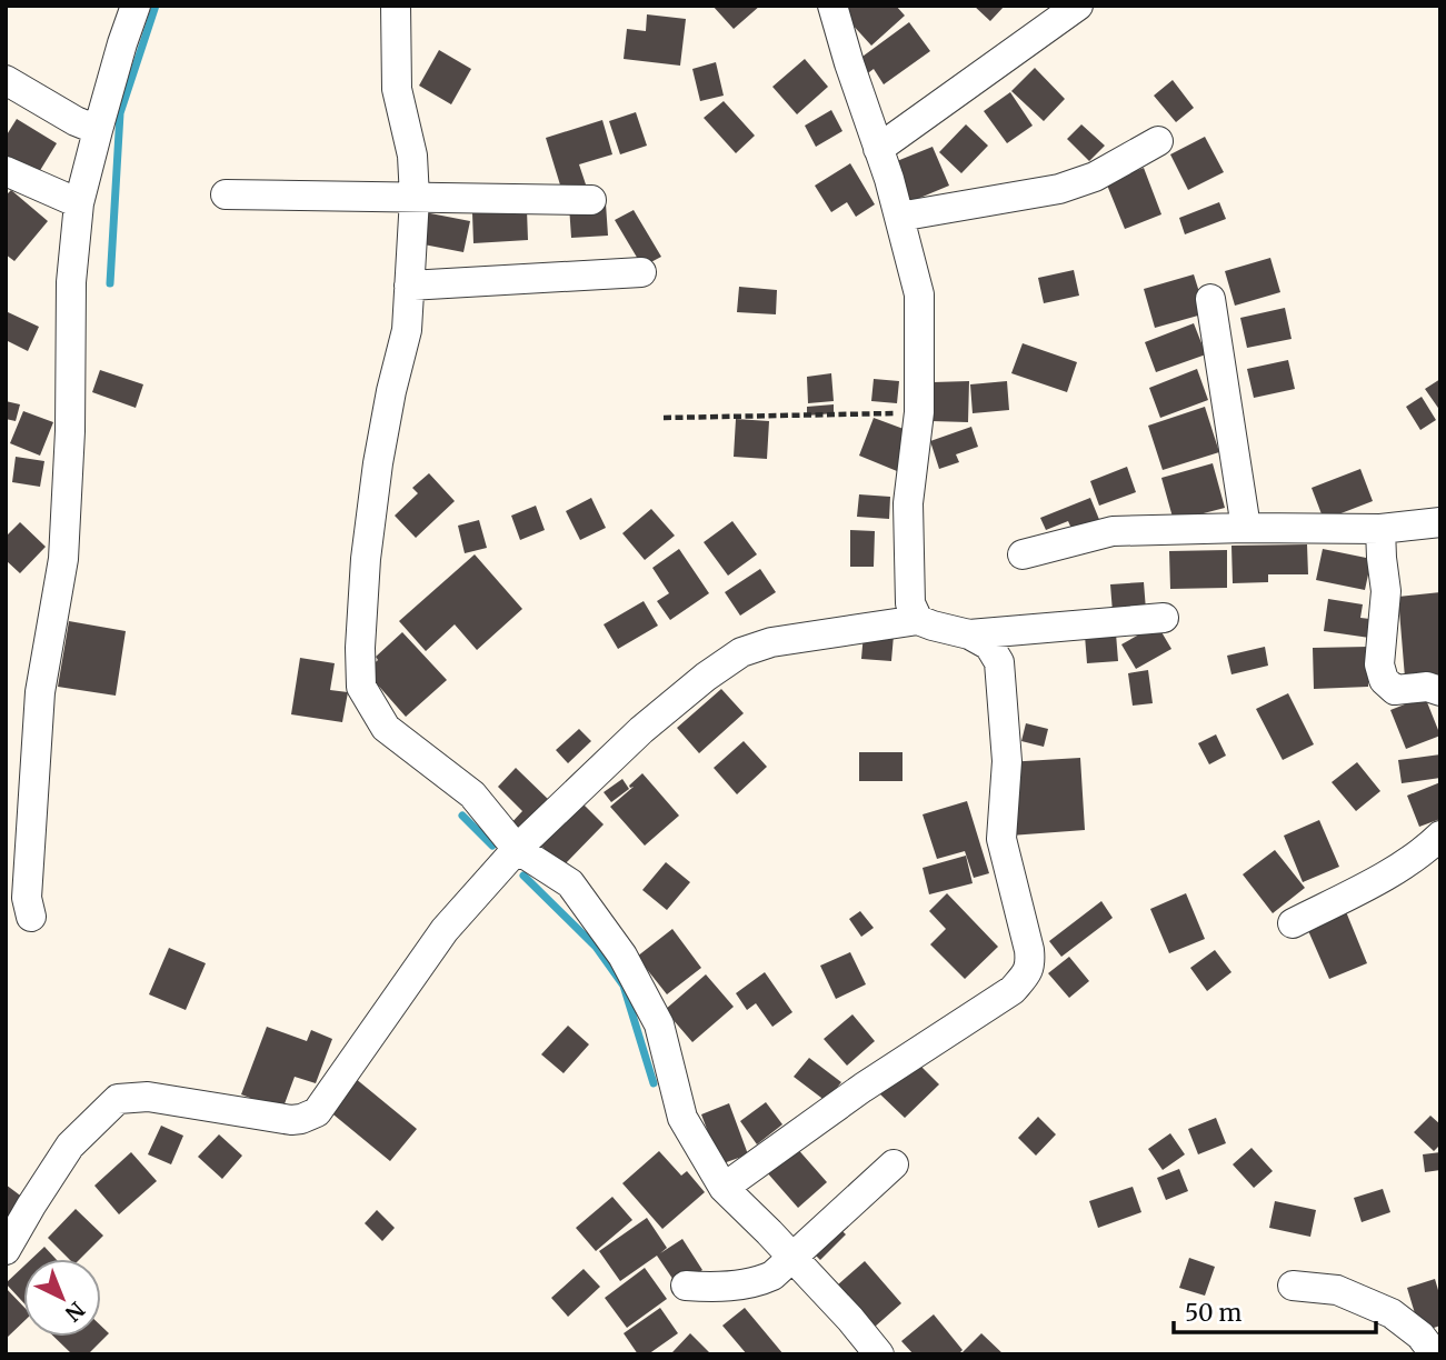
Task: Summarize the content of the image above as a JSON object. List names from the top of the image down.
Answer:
{
  "scale_bar": "50 m",
  "north": "bottom right"
}
